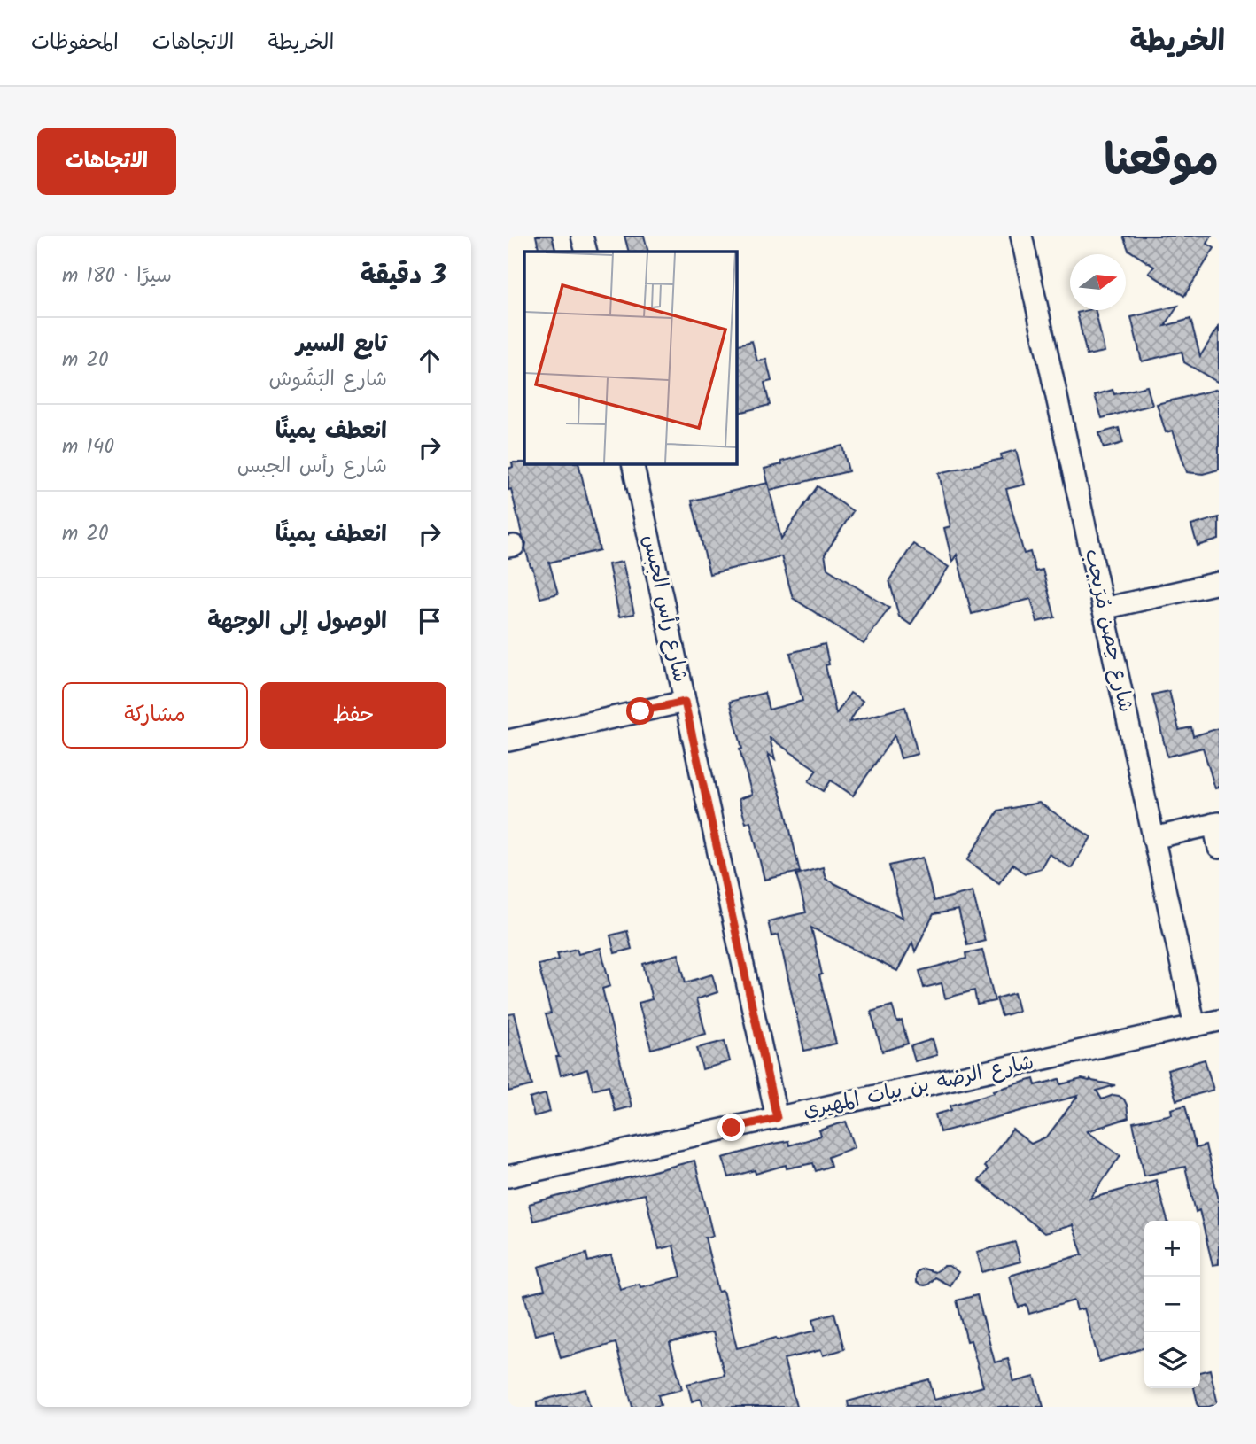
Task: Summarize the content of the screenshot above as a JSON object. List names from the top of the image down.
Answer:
{
  "streets": {
    "street": ["شارع رأس الجبس", "شارع حِصن مُرَيجب", "شارع الرضه بن بيات المهيري"]
  },
  "crossings": [
    ["شارع رأس الجبس", "شارع الرضه بن بيات المهيري"],
    ["شارع حِصن مُرَيجب", "شارع الرضه بن بيات المهيري"]
  ],
  "north": "right",
  "page": {
    "header": "الخريطة",
    "nav": ["الخريطة", "الاتجاهات", "المحفوظات"],
    "title": "موقعنا",
    "buttons": [
      "الاتجاهات",
      ["حفظ", "مشاركة"]
    ],
    "heading": ["3 دقيقة", "سيرًا · 180 m"],
    "list": [
      ["تابع السير", "شارع البَشُوش", "20 m"],
      ["انعطف يمينًا", "شارع رأس الجبس", "140 m"],
      ["انعطف يمينًا", "20 m"],
      "الوصول إلى الوجهة"
    ],
    "map_buttons": ["+", "−"]
  }
}
